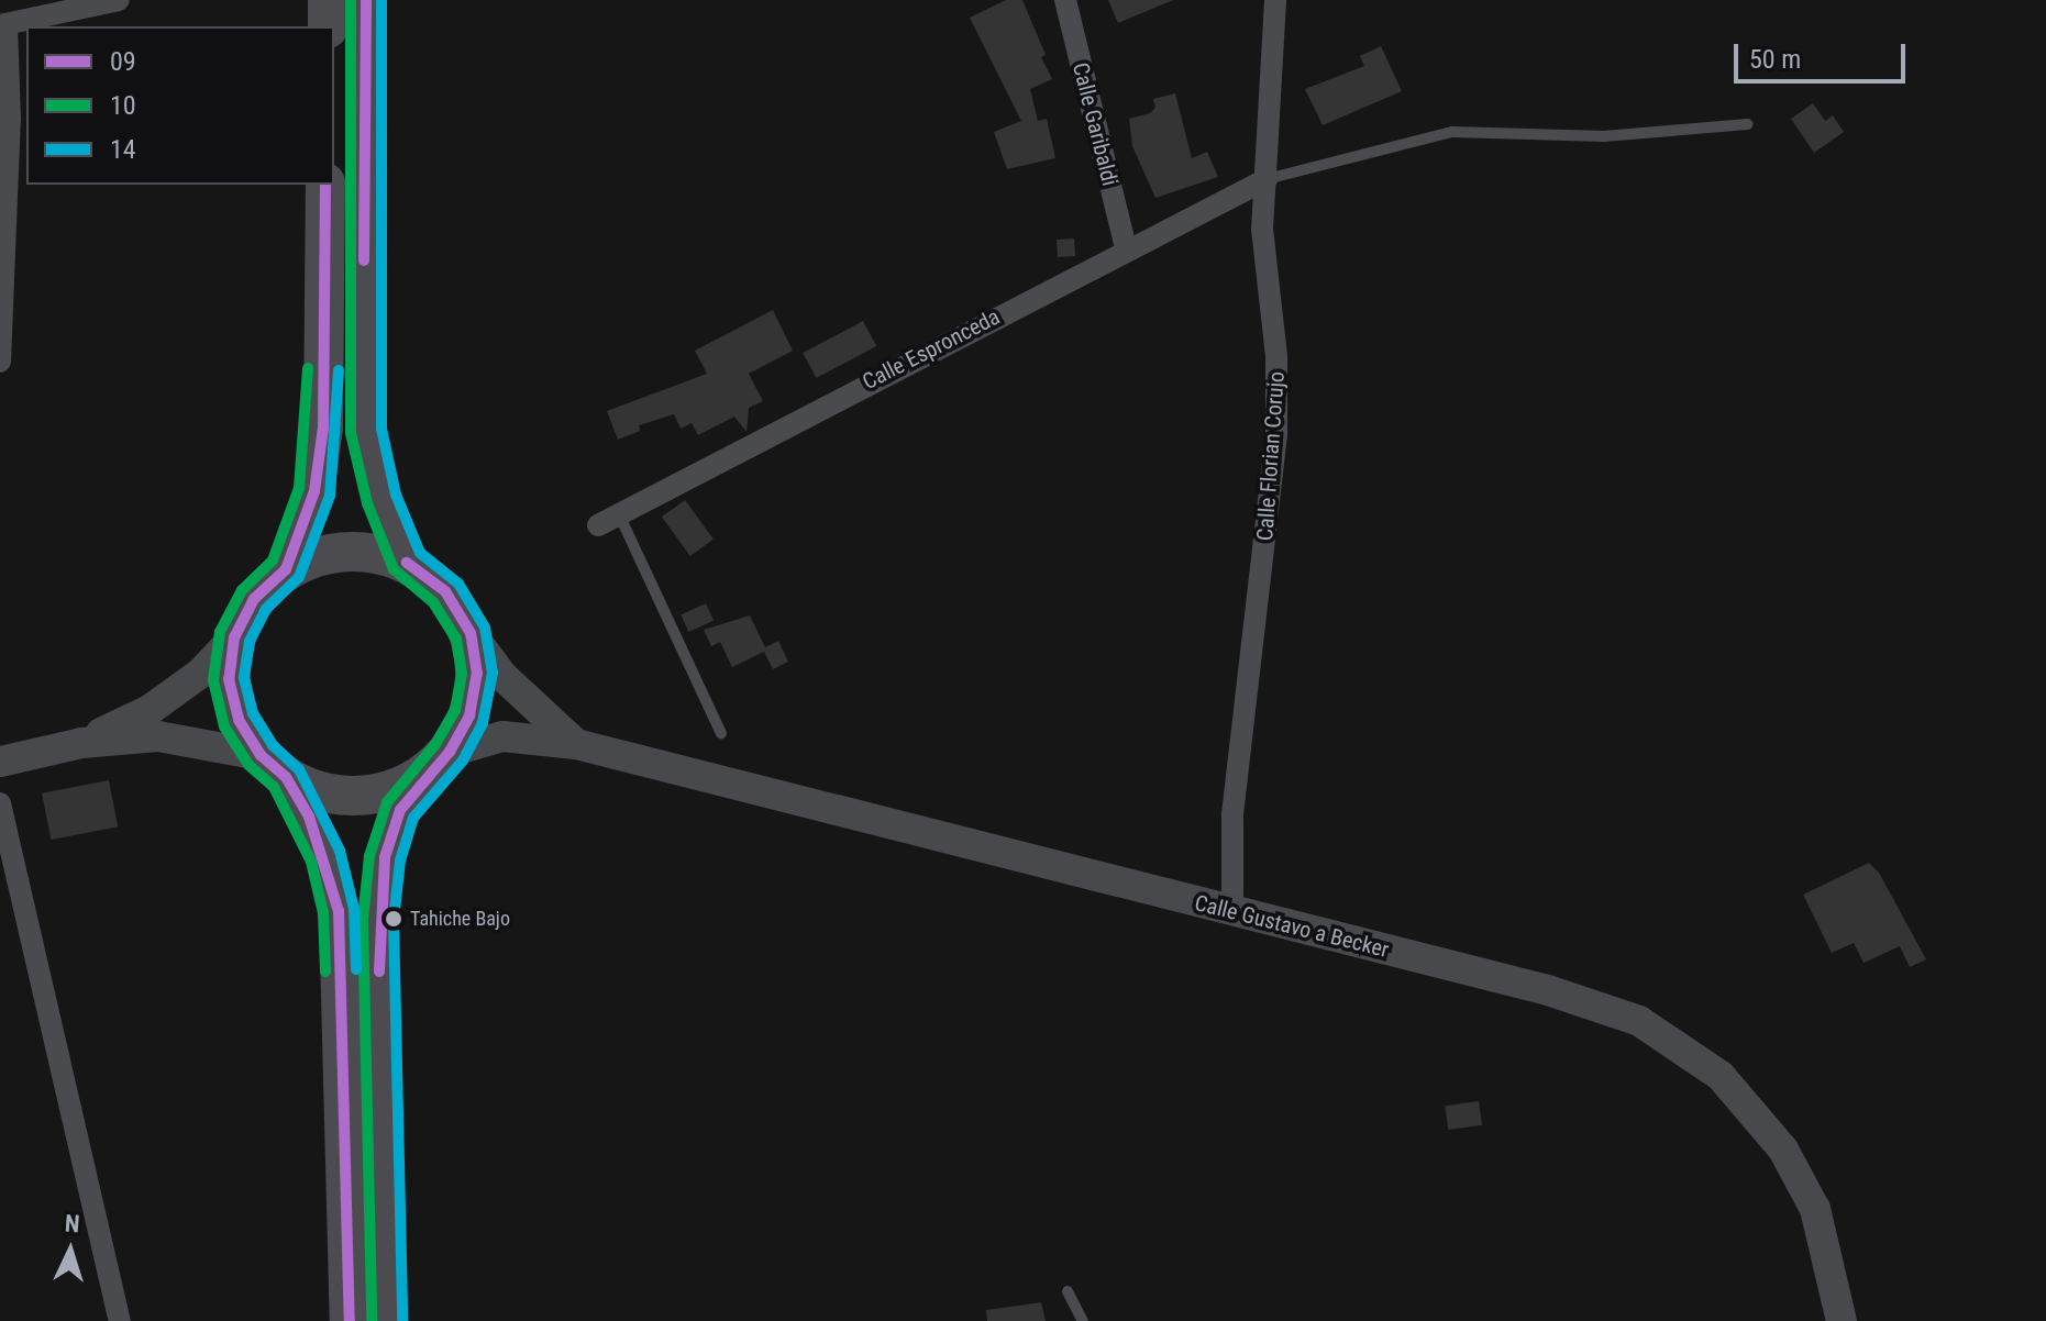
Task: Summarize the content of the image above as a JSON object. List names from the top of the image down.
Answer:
{
  "streets": {
    "street": [
      "Calle Garibaldi",
      "Calle Espronceda",
      "Calle Florian Corujo",
      "Calle Gustavo a Becker"
    ]
  },
  "crossings": [
    ["Calle Garibaldi", "Calle Espronceda"],
    ["Calle Espronceda", "Calle Florian Corujo"],
    ["Calle Florian Corujo", "Calle Gustavo a Becker"]
  ],
  "places": ["Tahiche Bajo"],
  "lines": ["transit line 09", "transit line 10", "transit line 14"],
  "legend": ["09", "10", "14"],
  "scale_bar": "50 m",
  "north": "top"
}
